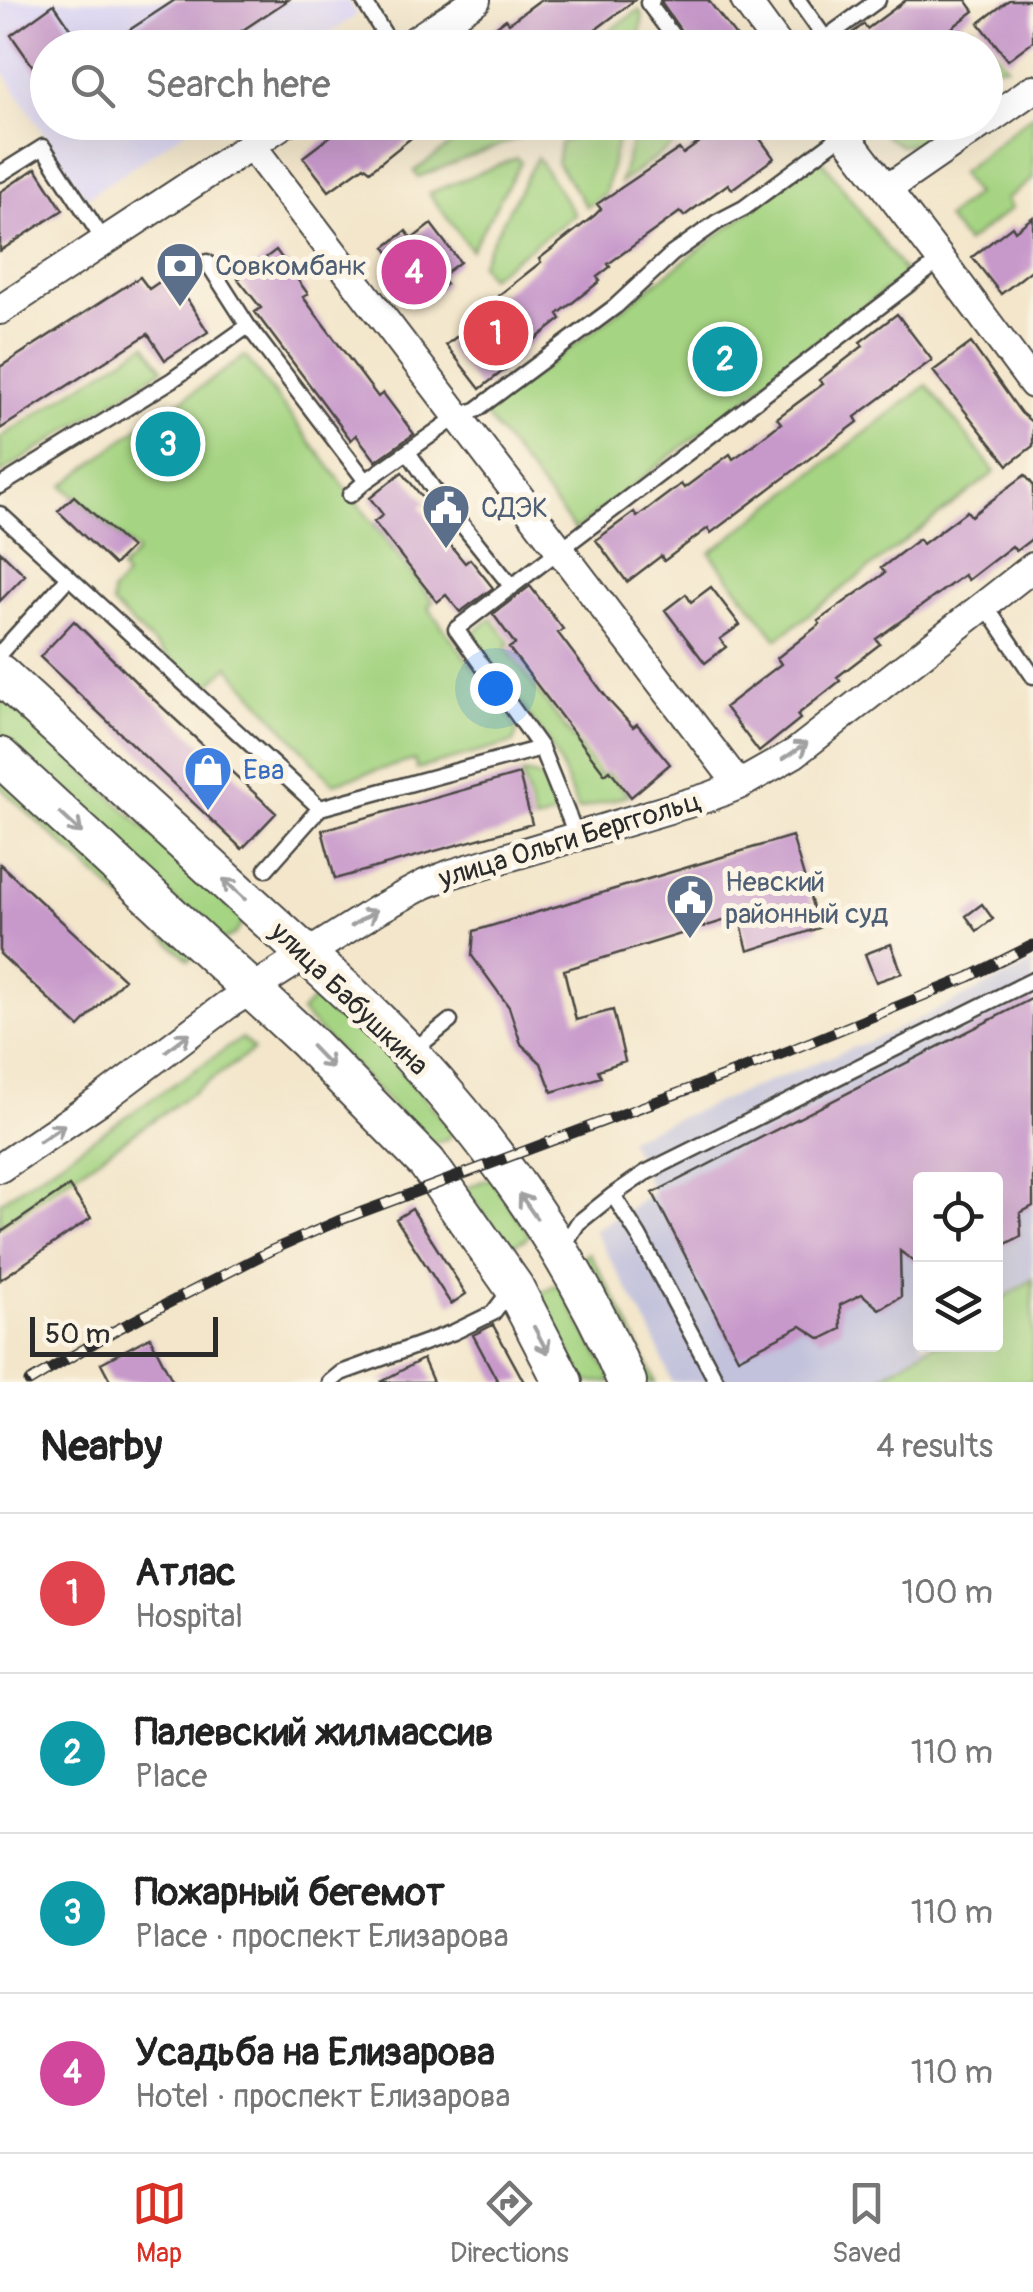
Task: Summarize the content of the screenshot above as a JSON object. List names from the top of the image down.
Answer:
{
  "streets": {
    "street": ["улица Ольги Берггольц", "улица Бабушкина"]
  },
  "crossings": [
    ["улица Ольги Берггольц", "улица Бабушкина"]
  ],
  "one_way": ["улица Ольги Берггольц"],
  "places": {
    "bank": ["Совкомбанк"],
    "public building": ["СДЭК", "Невский районный суд"],
    "shop": ["Ева"]
  },
  "scale_bar": "50 m",
  "page": {
    "search": "Search here",
    "pins": [
      "4",
      "1",
      "2",
      "3"
    ],
    "scale": "50 m",
    "heading": ["Nearby", "4 results"],
    "list": [
      {
        "mark": "1",
        "name": "Атлас",
        "note": "Hospital",
        "value": "100 m"
      },
      {
        "mark": "2",
        "name": "Палевский жилмассив",
        "note": "Place",
        "value": "110 m"
      },
      {
        "mark": "3",
        "name": "Пожарный бегемот",
        "note": "Place · проспект Елизарова",
        "value": "110 m"
      },
      {
        "mark": "4",
        "name": "Усадьба на Елизарова",
        "note": "Hotel · проспект Елизарова",
        "value": "110 m"
      }
    ],
    "nav": ["Map", "Directions", "Saved"]
  }
}
